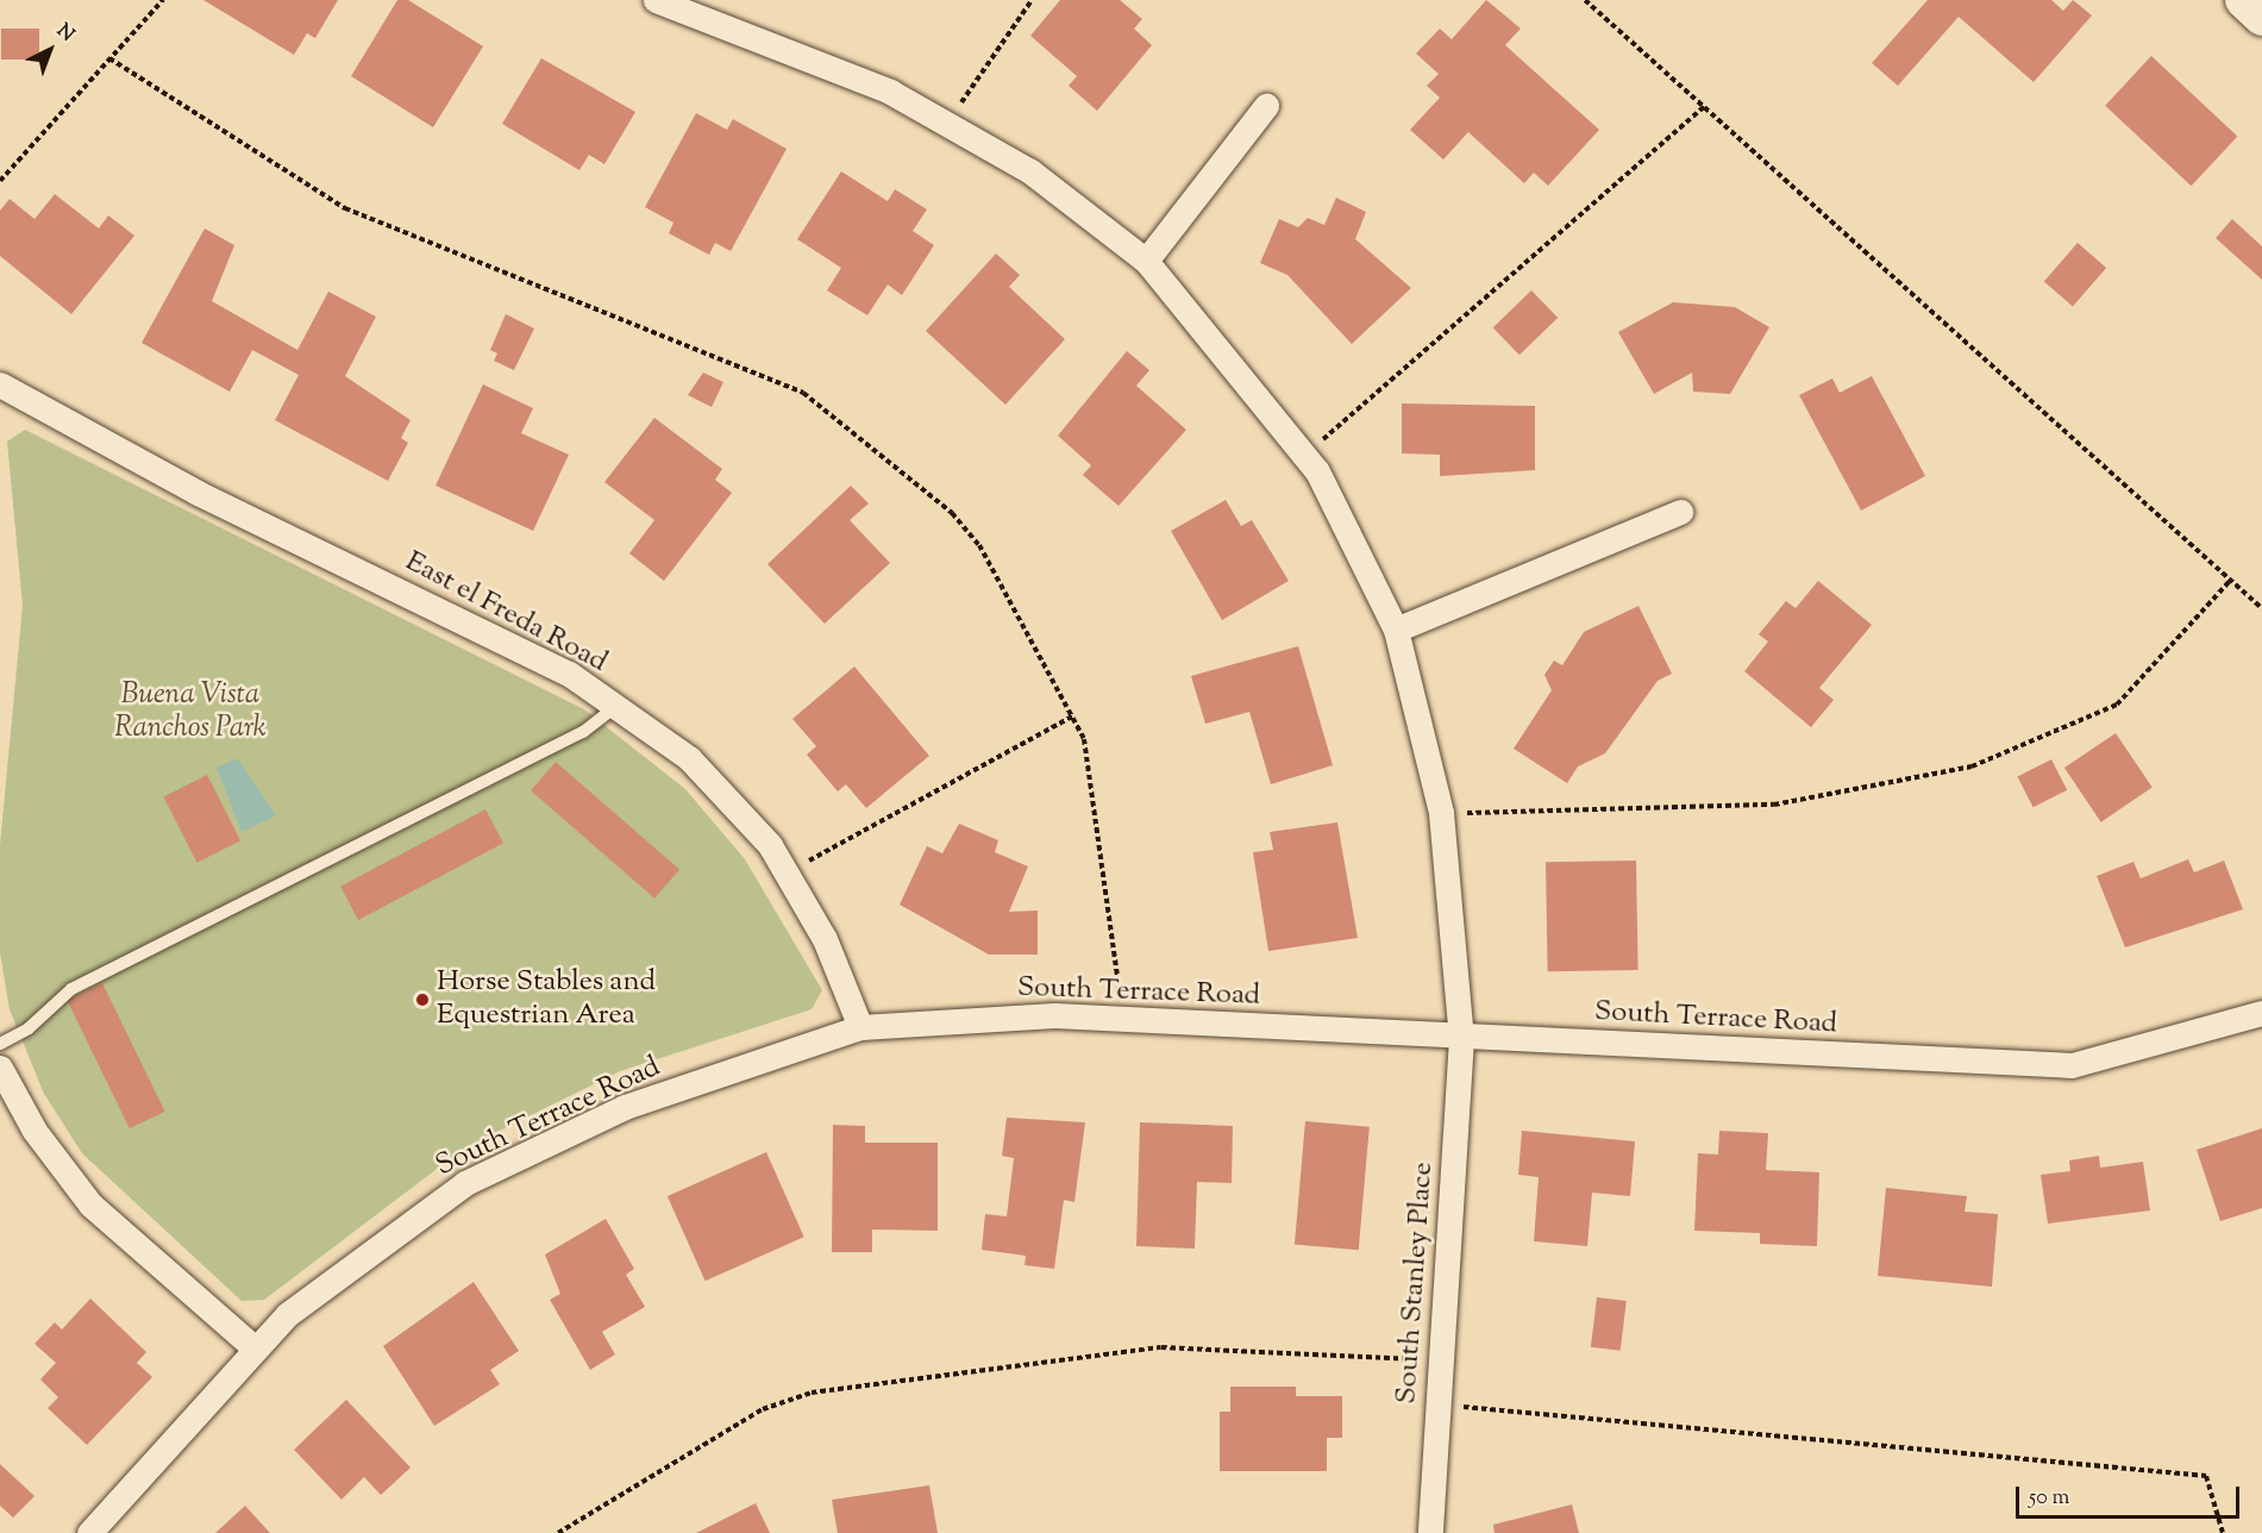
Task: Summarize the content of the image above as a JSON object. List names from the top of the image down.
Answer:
{
  "streets": {
    "street": ["East el Freda Road", "South Terrace Road", "South Stanley Place"]
  },
  "crossings": [
    ["East el Freda Road", "South Terrace Road"],
    ["South Terrace Road", "South Stanley Place"]
  ],
  "parks": ["Buena Vista Ranchos Park"],
  "places": ["Horse Stables and Equestrian Area"],
  "scale_bar": "50 m",
  "north": "top right"
}
